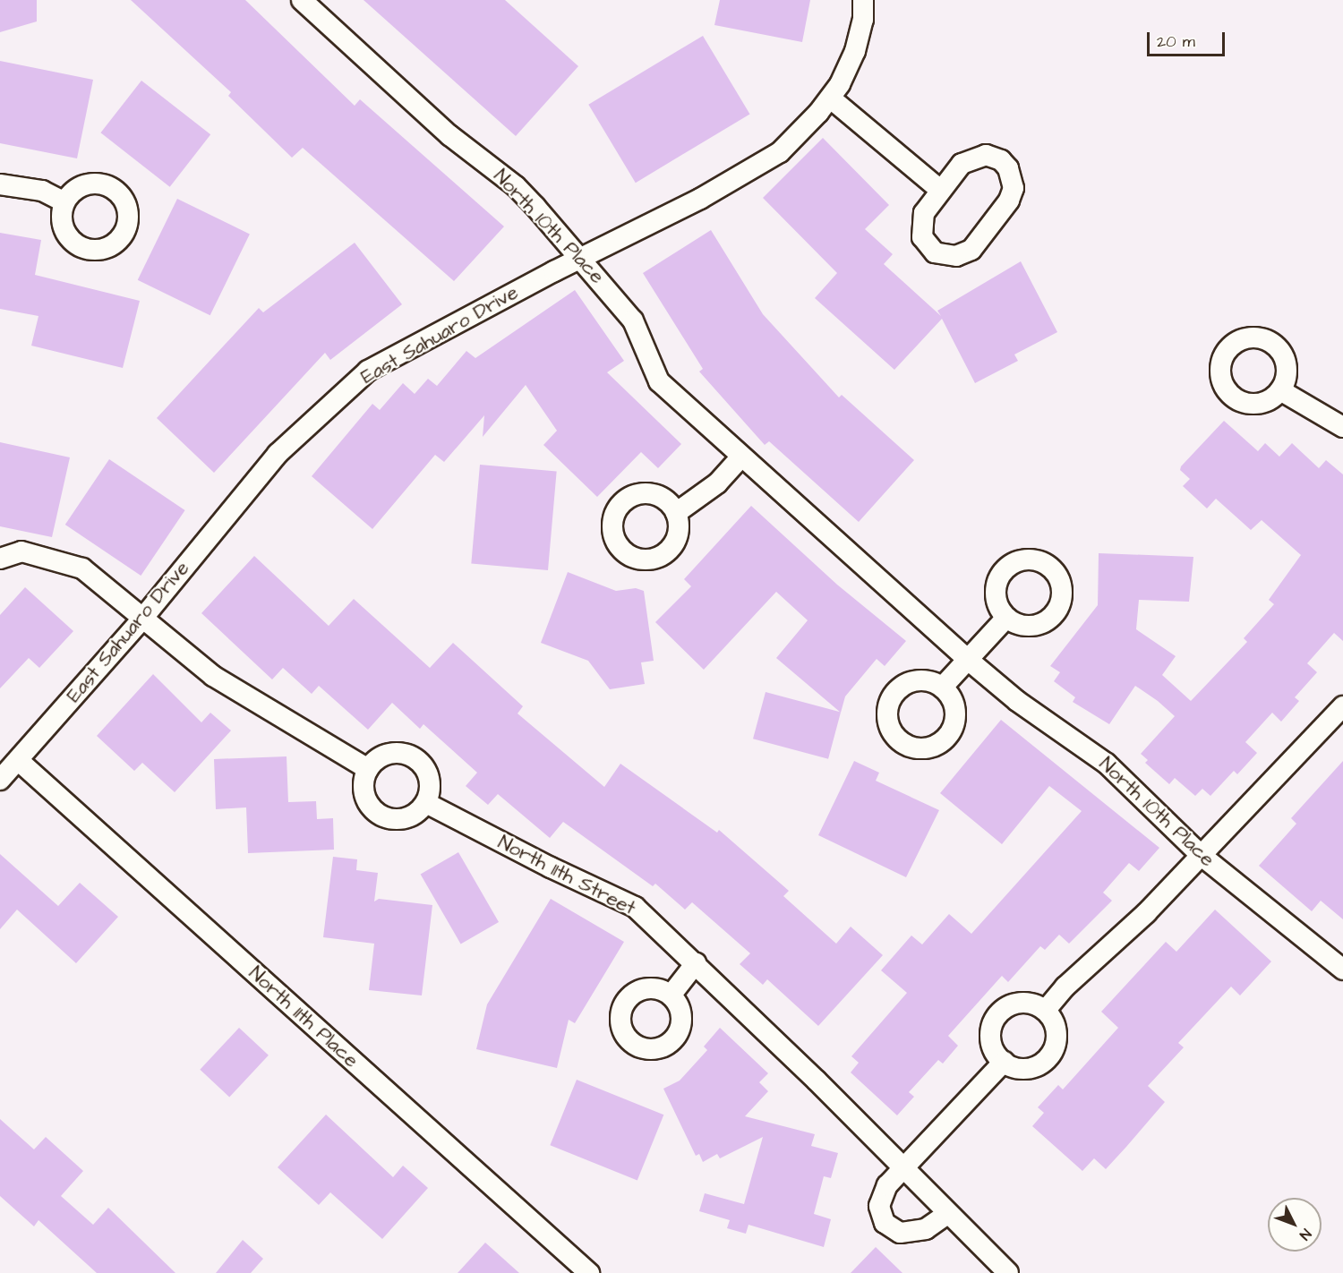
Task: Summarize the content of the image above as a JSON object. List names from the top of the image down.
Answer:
{
  "streets": {
    "street": [
      "North 10th Place",
      "East Sahuaro Drive",
      "North 11th Street",
      "North 11th Place"
    ]
  },
  "crossings": [
    ["North 10th Place", "East Sahuaro Drive"],
    ["East Sahuaro Drive", "North 11th Place"]
  ],
  "scale_bar": "20 m",
  "north": "bottom right"
}
